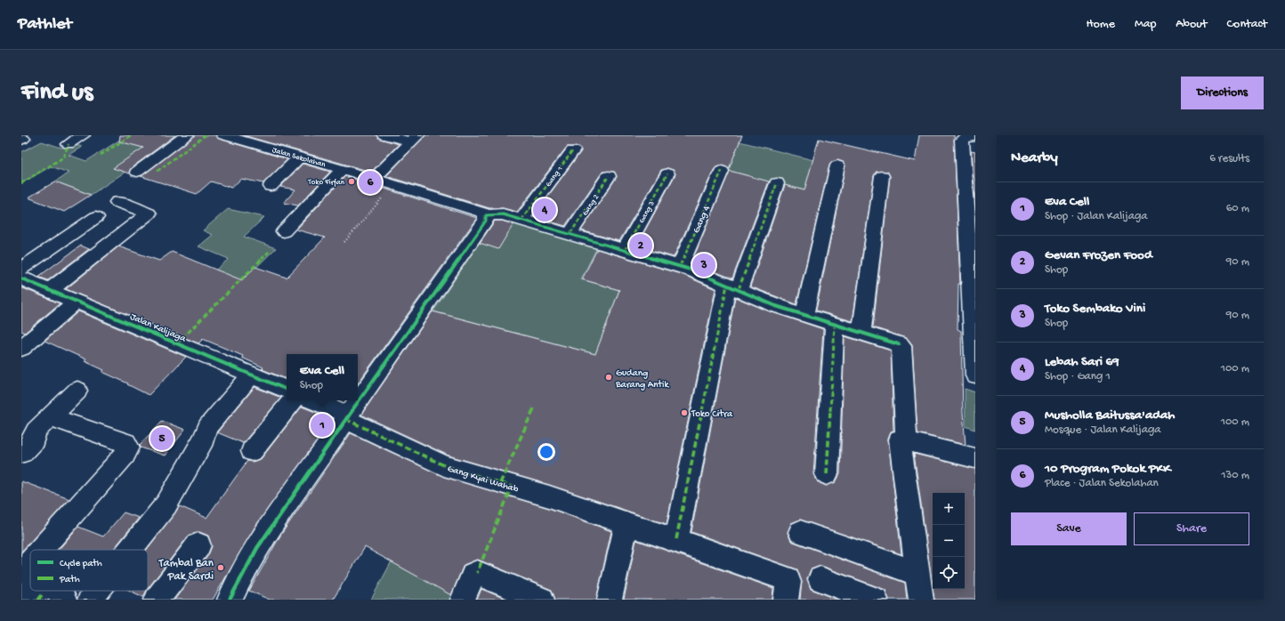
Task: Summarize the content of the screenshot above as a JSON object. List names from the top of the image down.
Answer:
{
  "streets": {
    "street": [
      "Jalan Sekolahan",
      "Gang 1",
      "Gang 2",
      "Gang 3",
      "Gang 4",
      "Jalan Kalijaga",
      "Gang Kyai Wahab"
    ]
  },
  "places": [
    "Toko Firfan",
    "Gudang Barang Antik",
    "Toko Citra",
    "Tambal Ban Pak Sardi"
  ],
  "legend": ["Cycle path", "Path"],
  "page": {
    "header": "Pathlet",
    "nav": [
      "Home",
      "Map",
      "About",
      "Contact"
    ],
    "buttons": [
      "Directions",
      ["Save", "Share"]
    ],
    "title": "Find us",
    "heading": ["Nearby", "6 results"],
    "pins": [
      "6",
      "4",
      "2",
      "3",
      "1",
      "5"
    ],
    "list": [
      {
        "mark": "1",
        "name": "Eva Cell",
        "note": "Shop · Jalan Kalijaga",
        "value": "60 m"
      },
      {
        "mark": "2",
        "name": "Gevan Frozen Food",
        "note": "Shop",
        "value": "90 m"
      },
      {
        "mark": "3",
        "name": "Toko Sembako Vini",
        "note": "Shop",
        "value": "90 m"
      },
      {
        "mark": "4",
        "name": "Lebah Sari 69",
        "note": "Shop · Gang 1",
        "value": "100 m"
      },
      {
        "mark": "5",
        "name": "Musholla Baitussa'adah",
        "note": "Mosque · Jalan Kalijaga",
        "value": "100 m"
      },
      {
        "mark": "6",
        "name": "10 Program Pokok PKK",
        "note": "Place · Jalan Sekolahan",
        "value": "130 m"
      }
    ],
    "popup": ["Eva Cell", "Shop"],
    "map_buttons": ["+", "−"]
  }
}
